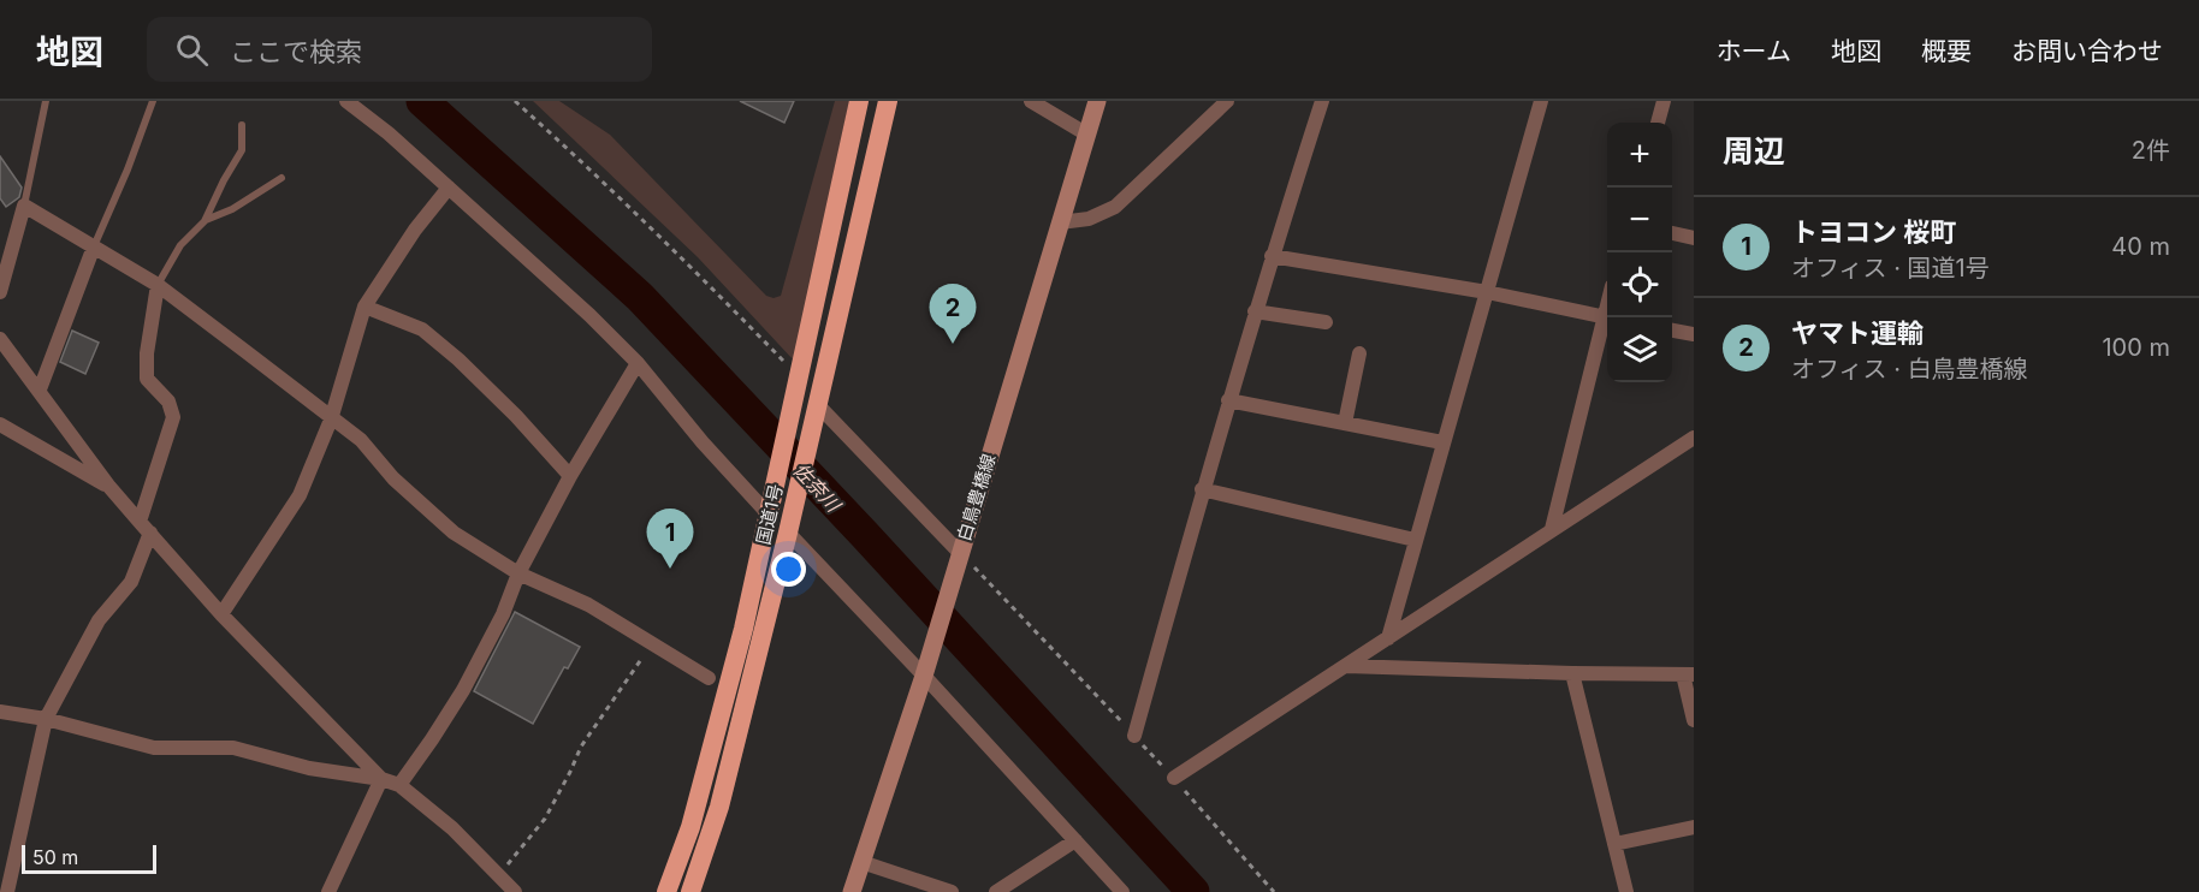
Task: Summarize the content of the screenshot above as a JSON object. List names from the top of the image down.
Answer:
{
  "streets": {
    "highway": ["国道1号"],
    "main road": ["白鳥豊橋線"]
  },
  "water": ["佐奈川"],
  "scale_bar": "50 m",
  "page": {
    "header": "地図",
    "search": "ここで検索",
    "nav": [
      "ホーム",
      "地図",
      "概要",
      "お問い合わせ"
    ],
    "heading": ["周辺", "2件"],
    "map_buttons": ["+", "−"],
    "list": [
      {
        "mark": "1",
        "name": "トヨコン 桜町",
        "note": "オフィス · 国道1号",
        "value": "40 m"
      },
      {
        "mark": "2",
        "name": "ヤマト運輸",
        "note": "オフィス · 白鳥豊橋線",
        "value": "100 m"
      }
    ],
    "pins": ["2", "1"],
    "scale": "50 m"
  }
}
